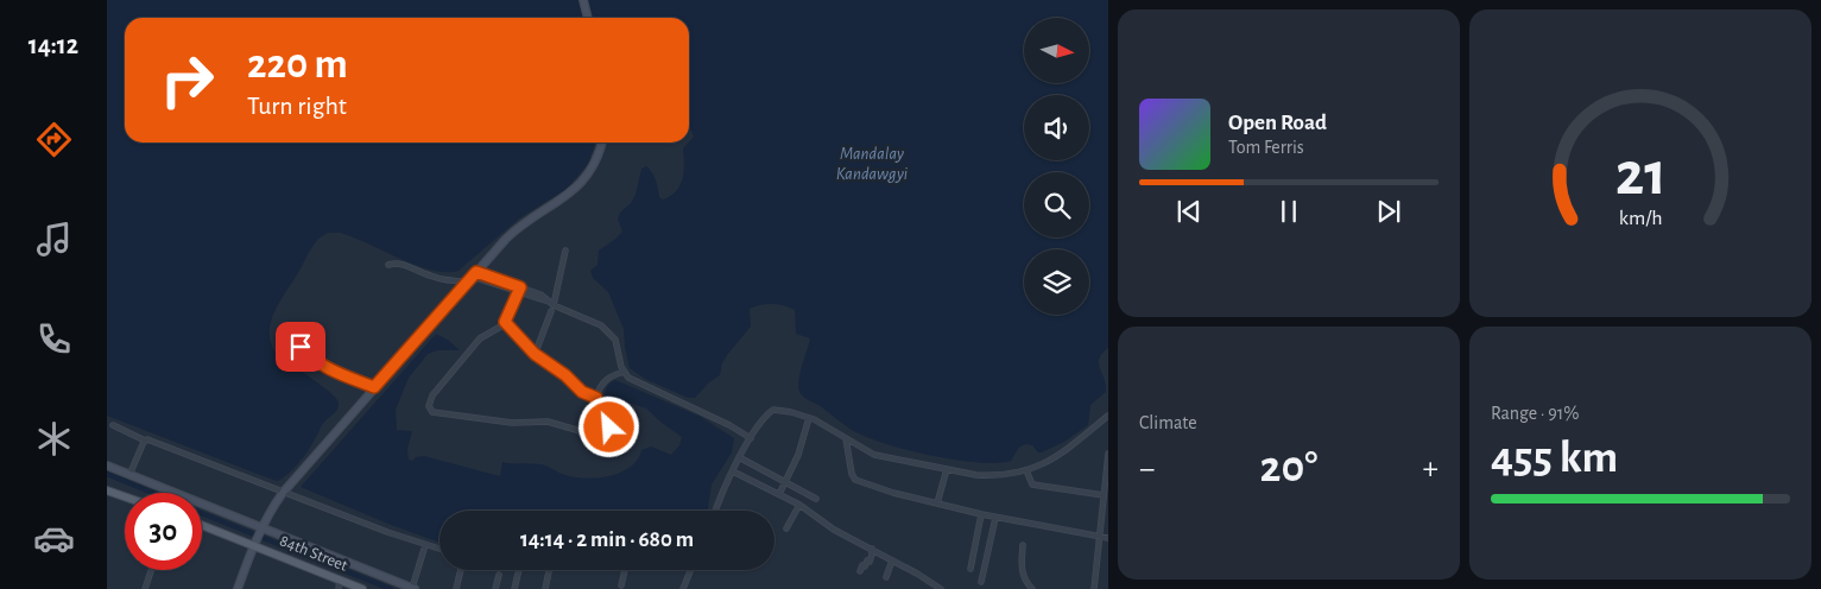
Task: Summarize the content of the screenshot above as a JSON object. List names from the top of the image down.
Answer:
{
  "streets": {
    "main road": ["84th Street"]
  },
  "water": ["Mandalay Kandawgyi"],
  "north": "right",
  "page": {
    "tabs": "14:12",
    "turn": ["220 m", "Turn right"],
    "song": ["Open Road", "Tom Ferris"],
    "tile": [
      "Climate",
      ["Range · 91%", "455 km"]
    ],
    "heat": ["−", "20°", "+"],
    "limit": "30",
    "trip": "14:14 · 2 min · 680 m",
    "gauge": ["21", "km/h"]
  }
}
